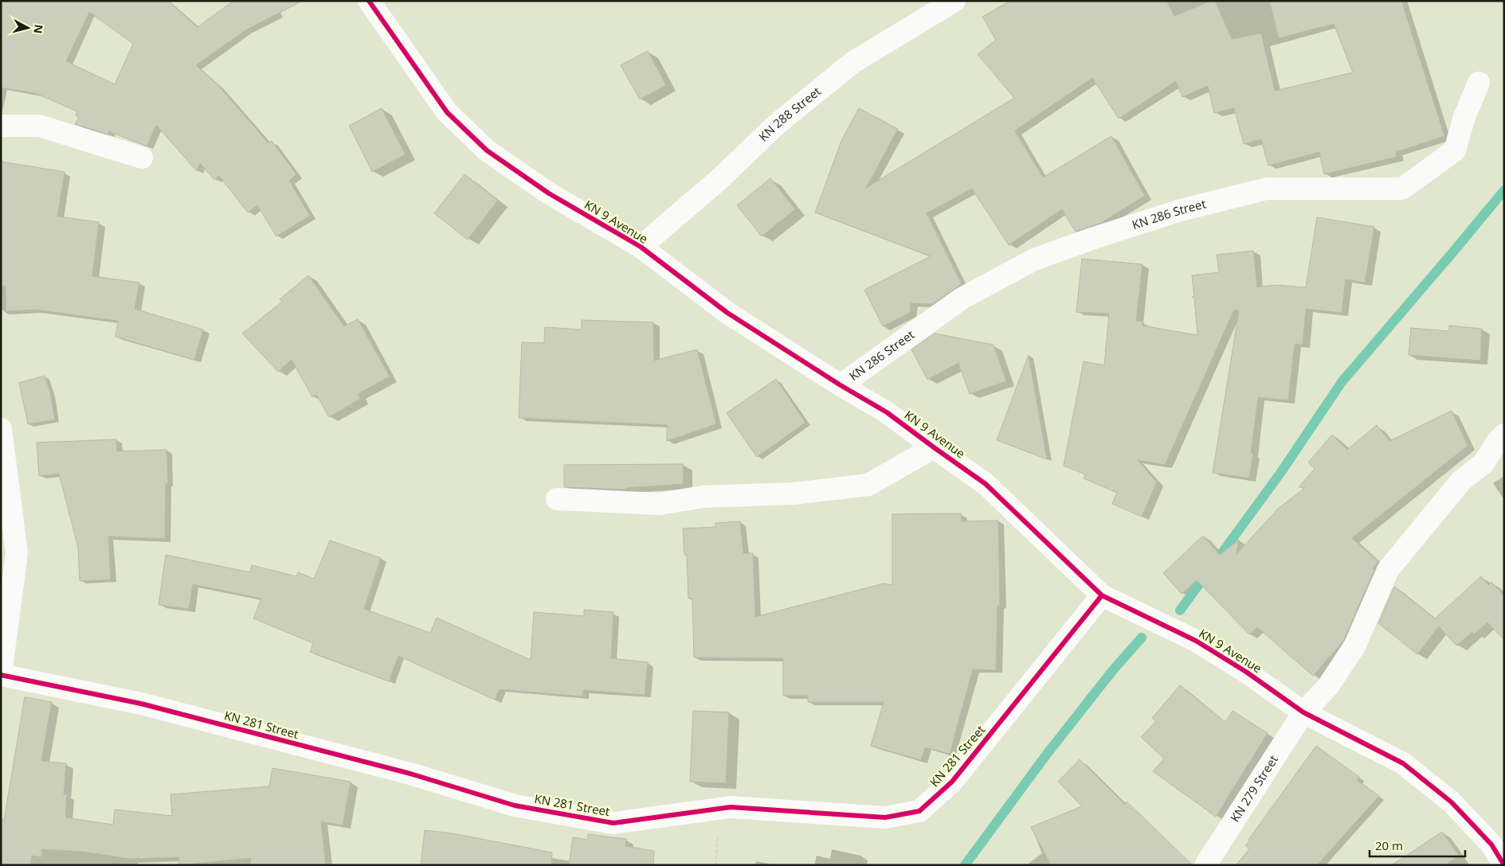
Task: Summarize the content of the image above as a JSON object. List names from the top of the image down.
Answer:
{
  "streets": {
    "street": [
      "KN 288 Street",
      "KN 286 Street",
      "KN 9 Avenue",
      "KN 281 Street",
      "KN 279 Street"
    ]
  },
  "crossings": [
    ["KN 288 Street", "KN 9 Avenue"],
    ["KN 286 Street", "KN 9 Avenue"],
    ["KN 9 Avenue", "KN 281 Street"],
    ["KN 9 Avenue", "KN 279 Street"]
  ],
  "scale_bar": "20 m",
  "north": "right"
}
